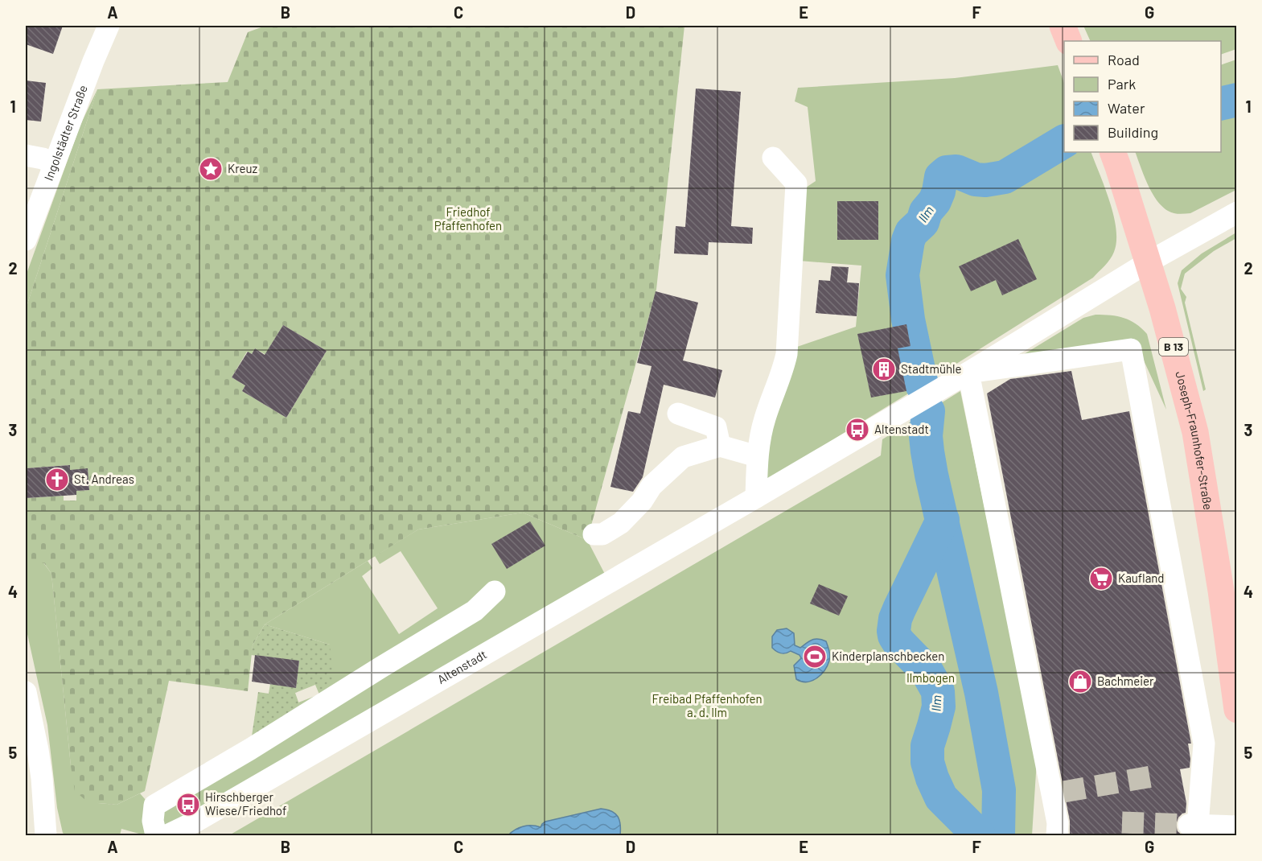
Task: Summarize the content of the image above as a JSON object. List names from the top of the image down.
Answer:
{
  "streets": {
    "main road": ["B 13", "Joseph-Fraunhofer-Straße"],
    "street": ["Ingolstädter Straße", "Altenstadt"]
  },
  "crossings": [
    ["Joseph-Fraunhofer-Straße", "Altenstadt"]
  ],
  "water": ["Ilm"],
  "parks": ["Friedhof Pfaffenhofen", "Ilmbogen", "Freibad Pfaffenhofen a. d. Ilm"],
  "places": {
    "place": ["Kreuz"],
    "building": ["Stadtmühle"],
    "bus stop": ["Altenstadt", "Hirschberger Wiese/Friedhof"],
    "church": ["St. Andreas"],
    "supermarket": ["Kaufland"],
    "sports": ["Kinderplanschbecken"],
    "shop": ["Bachmeier"]
  },
  "legend": [
    "Road",
    "Park",
    "Water",
    "Building"
  ],
  "grid": {
    "columns": [
      "A",
      "B",
      "C",
      "D",
      "E",
      "F",
      "G"
    ],
    "rows": [
      "1",
      "2",
      "3",
      "4",
      "5"
    ]
  }
}
